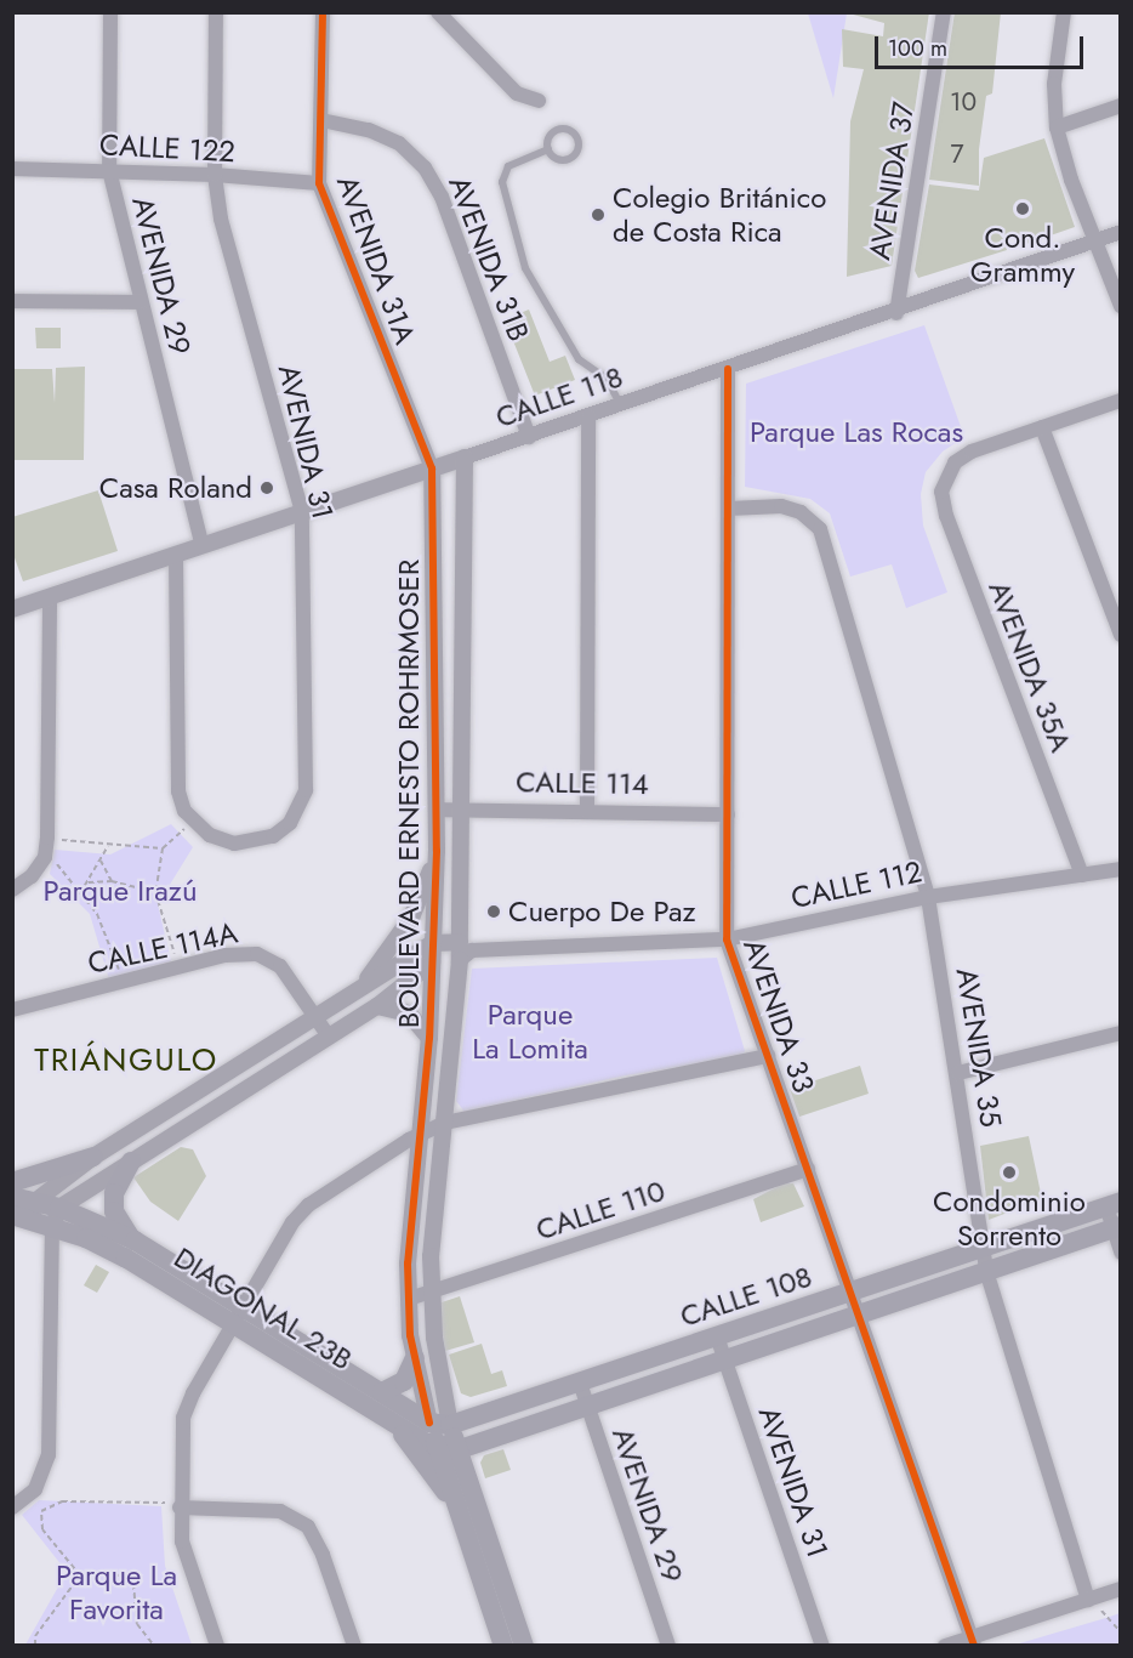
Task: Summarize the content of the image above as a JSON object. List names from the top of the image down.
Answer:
{
  "streets": {
    "main road": ["BOULEVARD ERNESTO ROHRMOSER", "CALLE 108", "DIAGONAL 23B"],
    "street": [
      "CALLE 122",
      "AVENIDA 37",
      "AVENIDA 31B",
      "AVENIDA 31A",
      "AVENIDA 29",
      "CALLE 118",
      "AVENIDA 31",
      "AVENIDA 35A",
      "CALLE 114",
      "CALLE 112",
      "CALLE 114A",
      "AVENIDA 33",
      "AVENIDA 35",
      "CALLE 110"
    ]
  },
  "crossings": [
    ["CALLE 122", "AVENIDA 31A"],
    ["CALLE 122", "AVENIDA 29"],
    ["CALLE 122", "AVENIDA 31"],
    ["AVENIDA 37", "CALLE 118"],
    ["AVENIDA 31B", "AVENIDA 31A"],
    ["AVENIDA 31B", "CALLE 118"],
    ["AVENIDA 31A", "CALLE 118"],
    ["AVENIDA 31A", "BOULEVARD ERNESTO ROHRMOSER"],
    ["AVENIDA 29", "CALLE 118"],
    ["AVENIDA 29", "CALLE 108"],
    ["CALLE 118", "AVENIDA 31"],
    ["CALLE 118", "BOULEVARD ERNESTO ROHRMOSER"],
    ["CALLE 118", "AVENIDA 33"],
    ["AVENIDA 31", "CALLE 108"],
    ["AVENIDA 35A", "CALLE 112"],
    ["CALLE 114", "BOULEVARD ERNESTO ROHRMOSER"],
    ["CALLE 114", "AVENIDA 33"],
    ["BOULEVARD ERNESTO ROHRMOSER", "CALLE 112"],
    ["BOULEVARD ERNESTO ROHRMOSER", "CALLE 110"],
    ["BOULEVARD ERNESTO ROHRMOSER", "CALLE 108"],
    ["BOULEVARD ERNESTO ROHRMOSER", "DIAGONAL 23B"],
    ["CALLE 112", "AVENIDA 33"],
    ["CALLE 112", "AVENIDA 35"],
    ["AVENIDA 33", "AVENIDA 35"],
    ["AVENIDA 33", "CALLE 110"],
    ["AVENIDA 33", "CALLE 108"],
    ["AVENIDA 35", "CALLE 108"],
    ["CALLE 108", "DIAGONAL 23B"]
  ],
  "districts": ["TRIÁNGULO"],
  "parks": [
    "Parque Las Rocas",
    "Parque Irazú",
    "Parque La Lomita",
    "Parque La Favorita"
  ],
  "places": [
    "Cond. Grammy",
    "Colegio Británico de Costa Rica",
    "Casa Roland",
    "Cuerpo De Paz",
    "Condominio Sorrento"
  ],
  "house_numbers": ["10", "7"],
  "scale_bar": "100 m"
}
